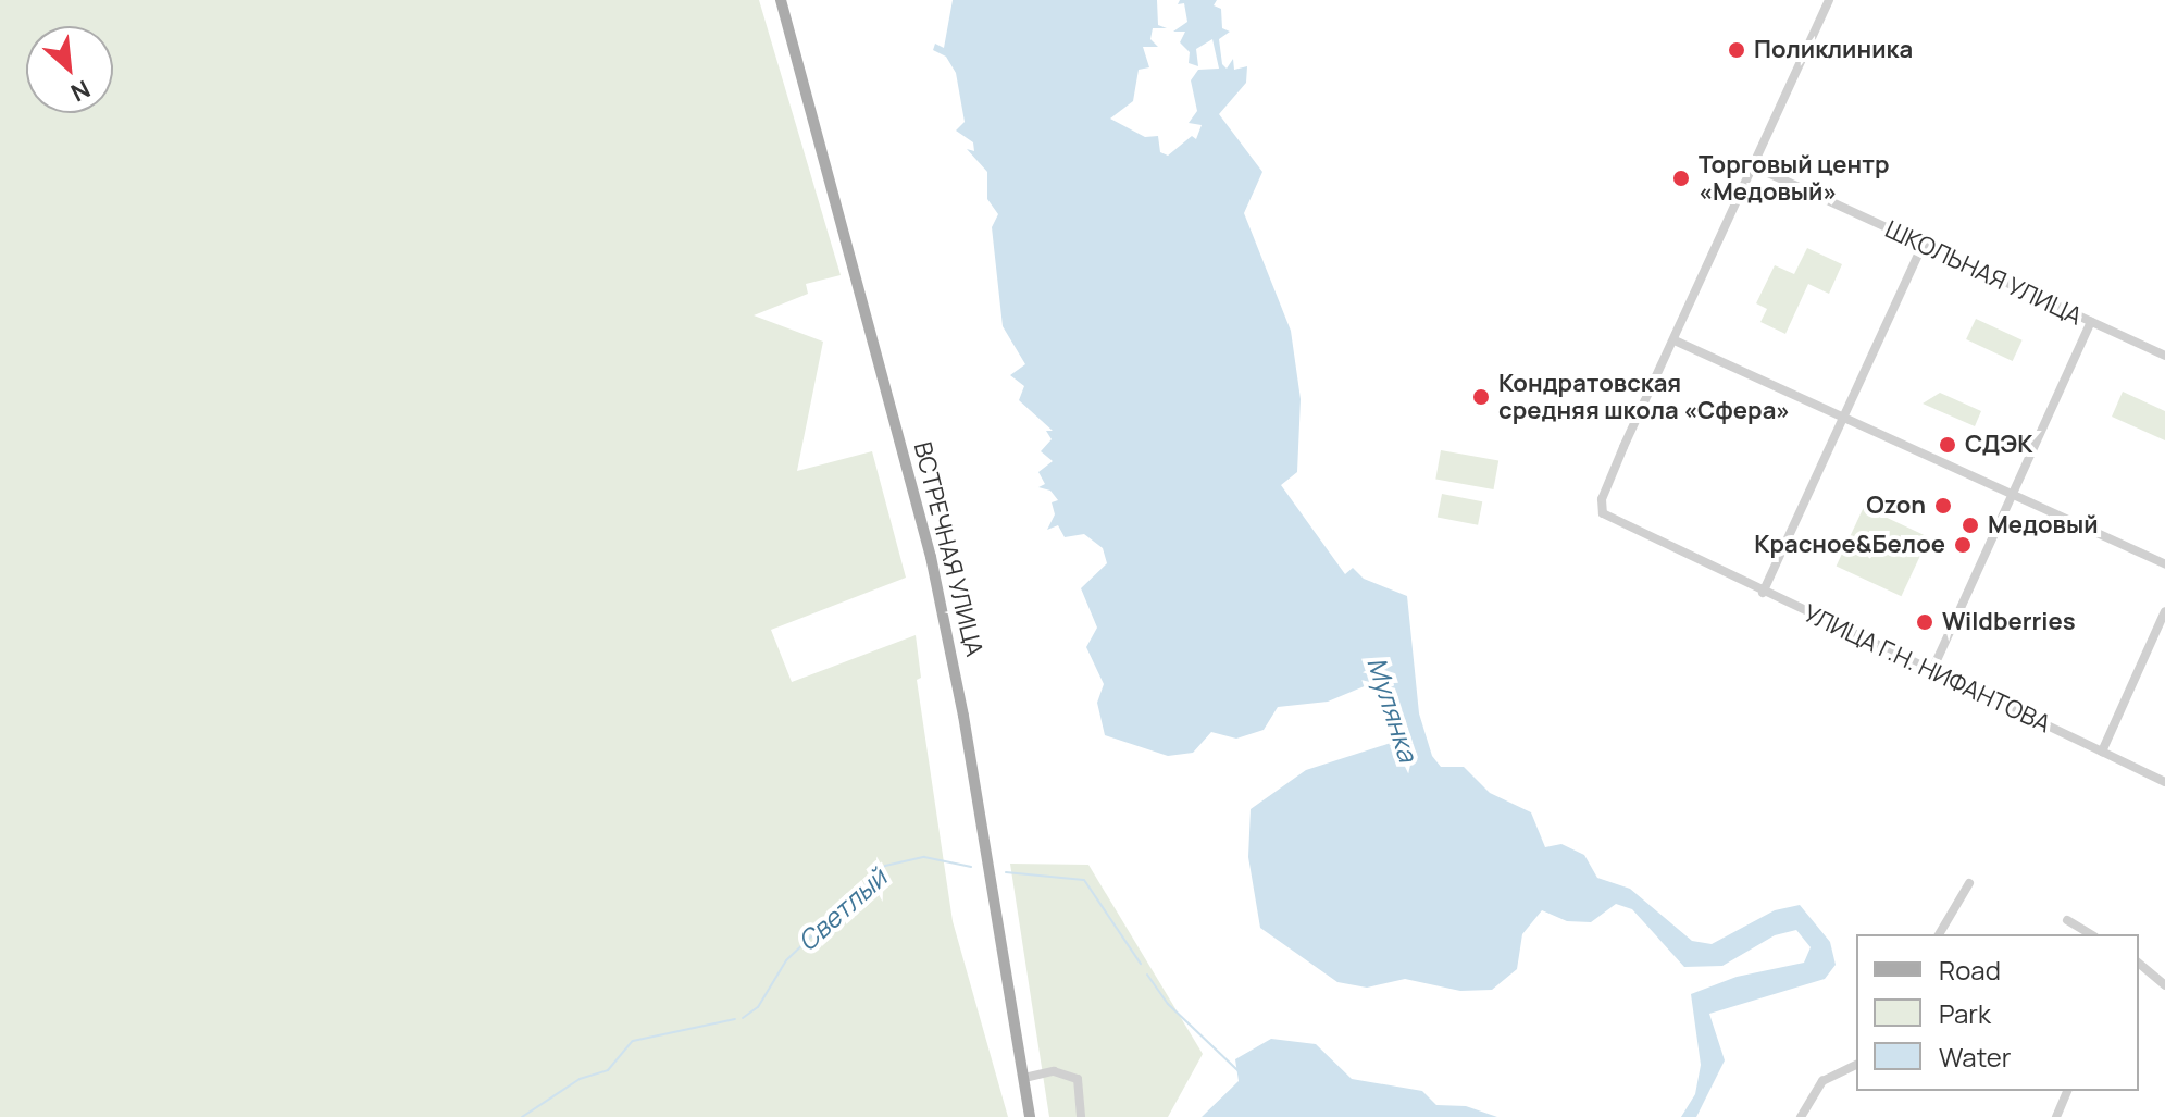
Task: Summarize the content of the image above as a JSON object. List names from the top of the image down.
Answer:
{
  "streets": {
    "main road": ["ВСТРЕЧНАЯ УЛИЦА"],
    "street": ["ШКОЛЬНАЯ УЛИЦА", "УЛИЦА Г.Н. НИФАНТОВА"]
  },
  "water": ["Мулянка", "Светлый"],
  "places": [
    "Поликлиника",
    "Торговый центр «Медовый»",
    "Кондратовская средняя школа «Сфера»",
    "СДЭК",
    "Ozon",
    "Медовый",
    "Красное&Белое",
    "Wildberries"
  ],
  "legend": ["Road", "Park", "Water"],
  "north": "bottom right"
}
